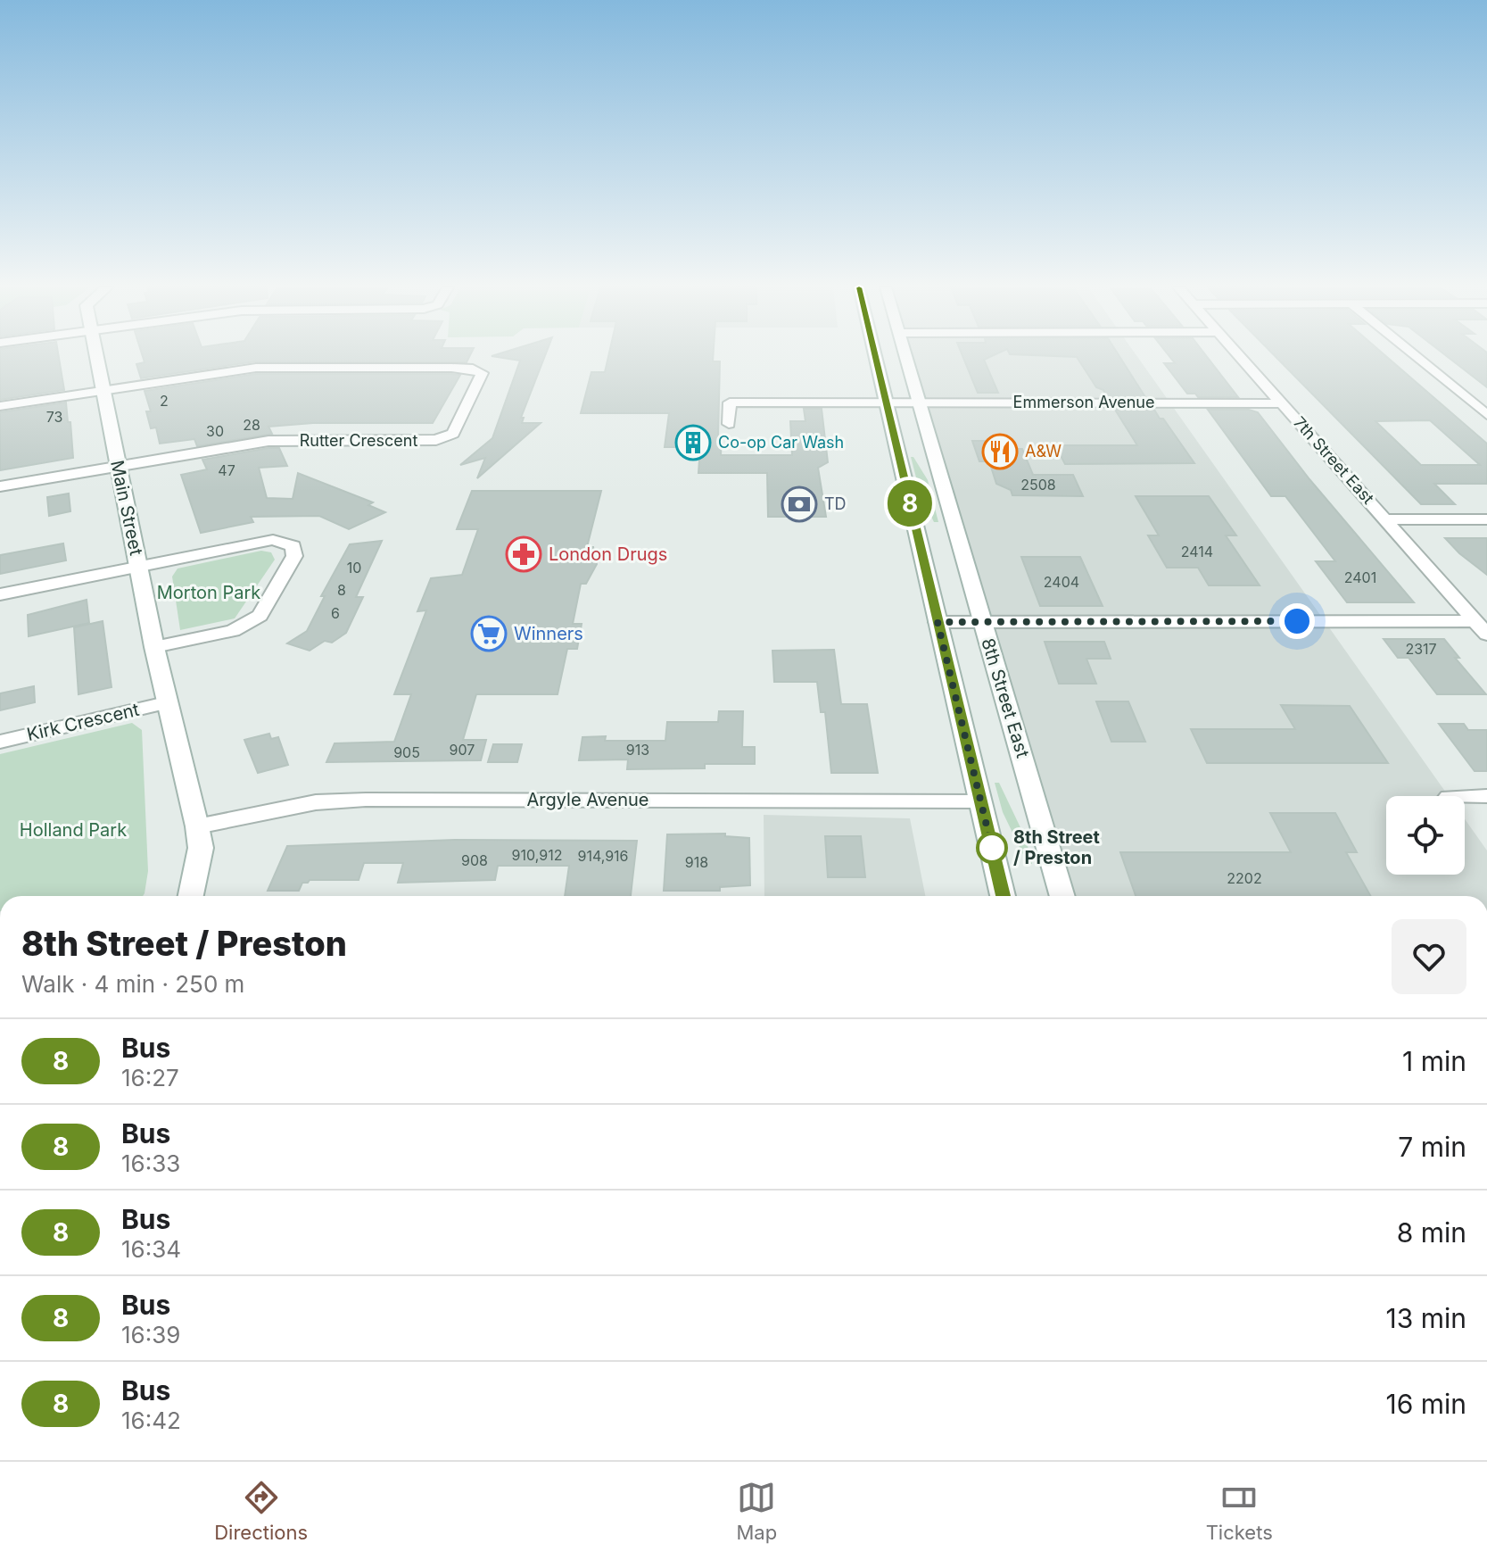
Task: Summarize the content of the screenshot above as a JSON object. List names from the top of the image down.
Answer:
{
  "streets": {
    "main road": ["Main Street", "8th Street East"],
    "street": [
      "Emmerson Avenue",
      "Rutter Crescent",
      "7th Street East",
      "Kirk Crescent",
      "Argyle Avenue"
    ]
  },
  "crossings": [
    ["Emmerson Avenue", "7th Street East"],
    ["Emmerson Avenue", "8th Street East"],
    ["Rutter Crescent", "Main Street"],
    ["Main Street", "Kirk Crescent"],
    ["Main Street", "Argyle Avenue"]
  ],
  "parks": ["Morton Park", "Holland Park"],
  "places": {
    "building": ["Co-op Car Wash"],
    "restaurant": ["A&W"],
    "bank": ["TD"],
    "pharmacy": ["London Drugs"],
    "supermarket": ["Winners"],
    "other": ["8th Street / Preston"]
  },
  "lines": ["bus line 8"],
  "house_numbers": [
    "2",
    "73",
    "28",
    "30",
    "47",
    "2508",
    "2414",
    "10",
    "2401",
    "2404",
    "8",
    "6",
    "2317",
    "907",
    "913",
    "905",
    "910,912",
    "914,916",
    "908",
    "918",
    "2202"
  ],
  "page": {
    "on_map": "8",
    "heading": ["8th Street / Preston", "Walk · 4 min · 250 m"],
    "list": [
      {
        "mark": "8",
        "name": "Bus",
        "note": "16:27",
        "value": "1 min"
      },
      {
        "mark": "8",
        "name": "Bus",
        "note": "16:33",
        "value": "7 min"
      },
      {
        "mark": "8",
        "name": "Bus",
        "note": "16:34",
        "value": "8 min"
      },
      {
        "mark": "8",
        "name": "Bus",
        "note": "16:39",
        "value": "13 min"
      },
      {
        "mark": "8",
        "name": "Bus",
        "note": "16:42",
        "value": "16 min"
      }
    ],
    "tabs": ["Directions", "Map", "Tickets"]
  }
}
